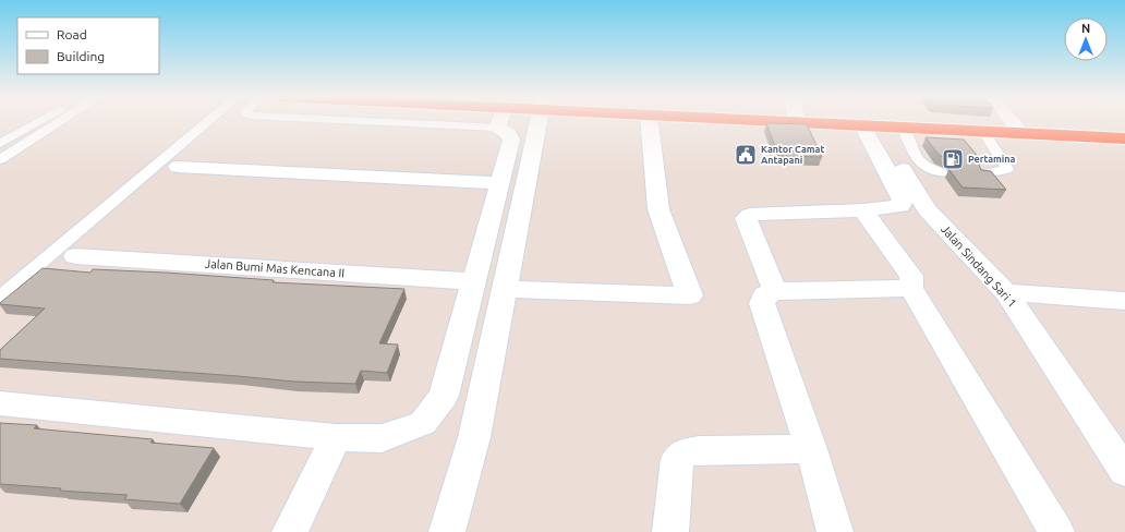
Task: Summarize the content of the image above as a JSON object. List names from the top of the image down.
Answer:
{
  "streets": {
    "street": ["Jalan Sindang Sari 1", "Jalan Bumi Mas Kencana II"]
  },
  "places": {
    "public building": ["Kantor Camat Antapani"],
    "fuel station": ["Pertamina"]
  },
  "legend": ["Road", "Building"],
  "north": "top"
}
